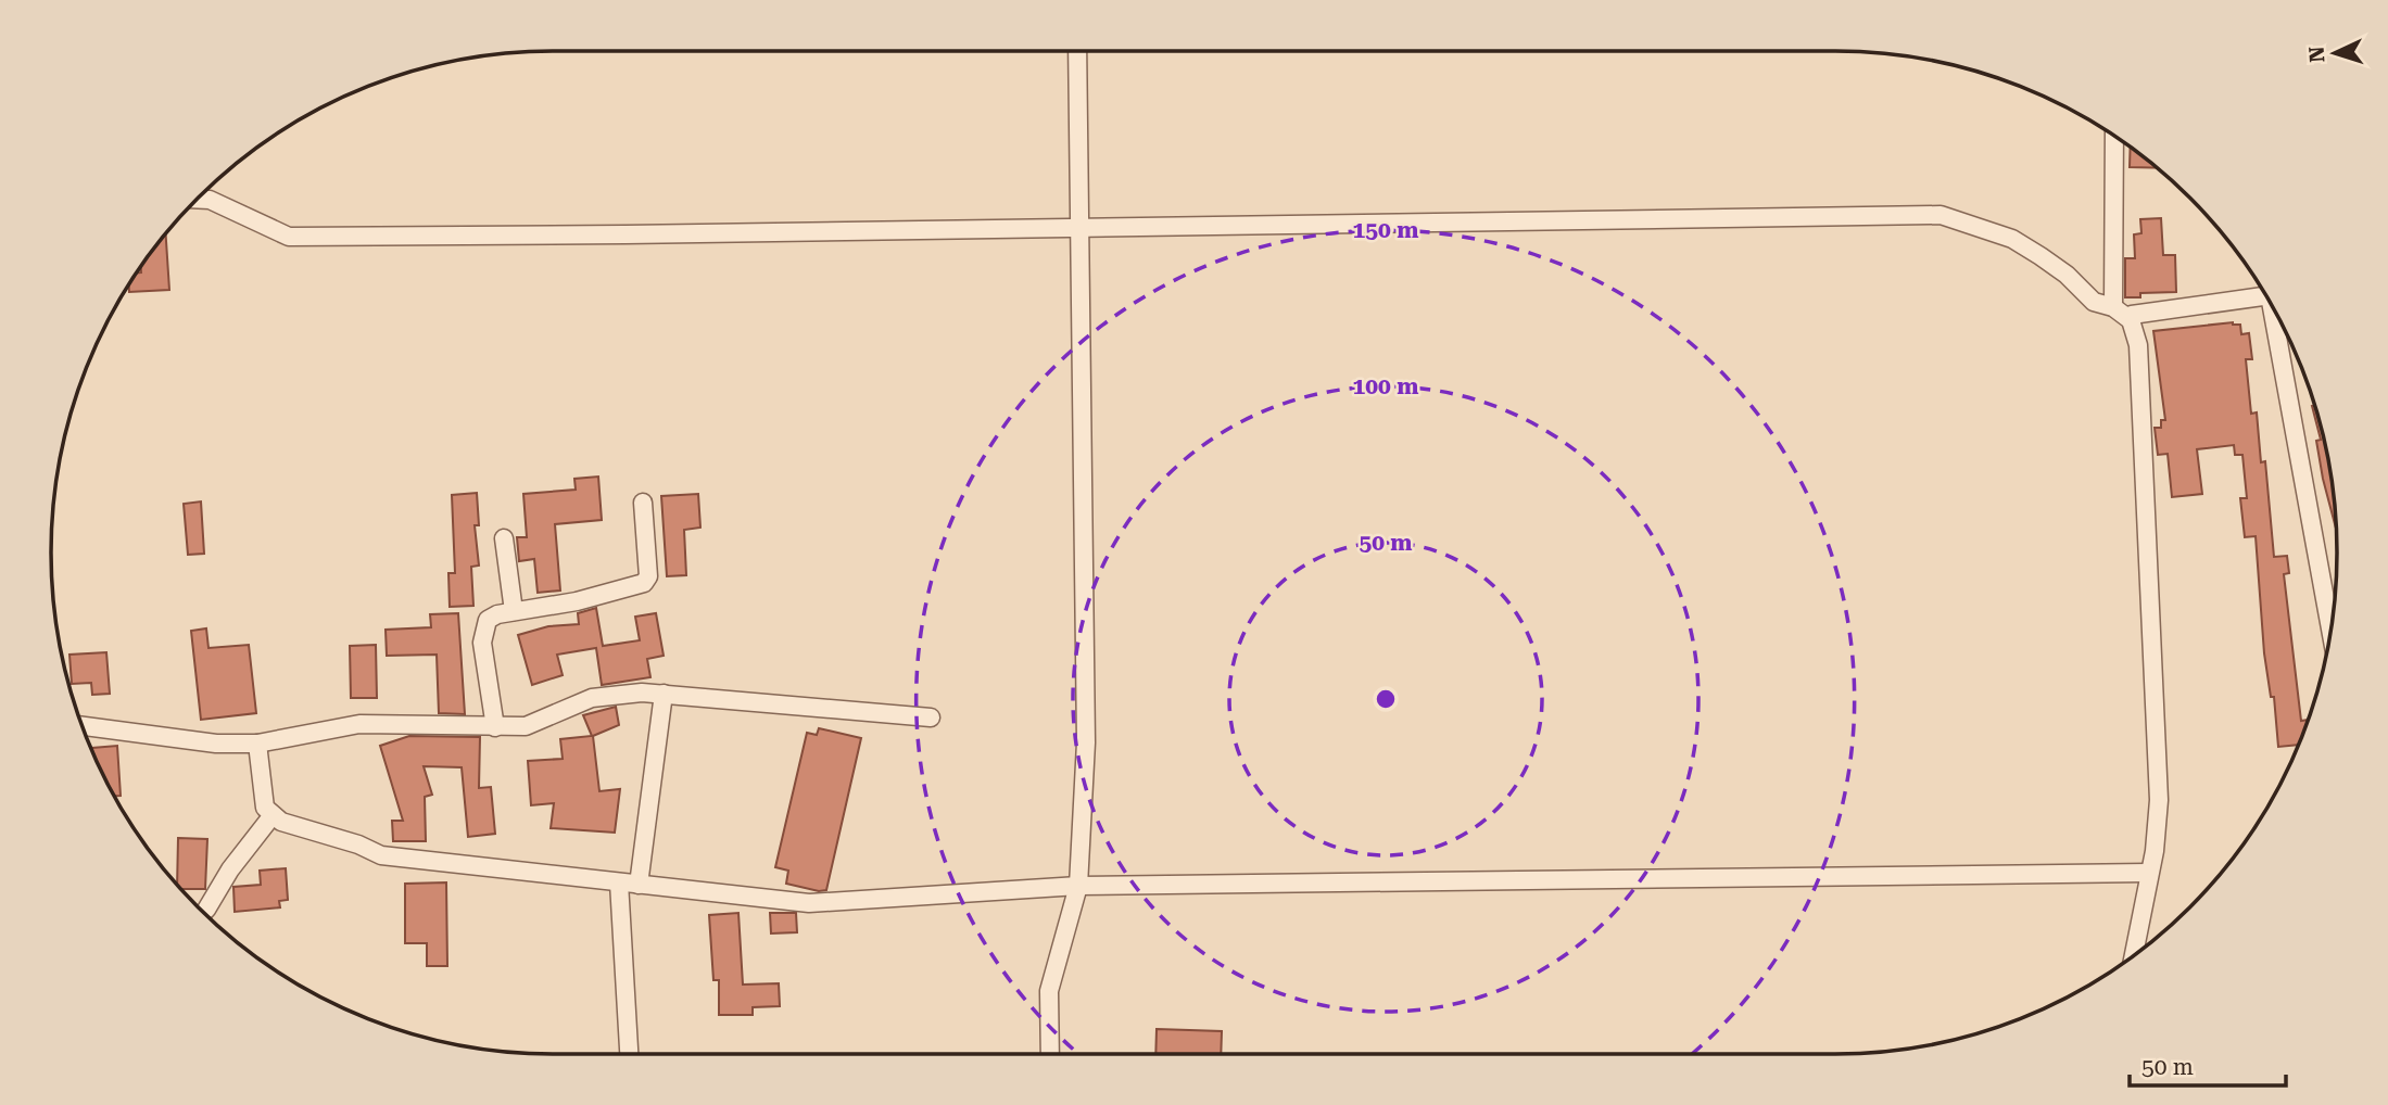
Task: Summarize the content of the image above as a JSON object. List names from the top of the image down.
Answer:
{
  "scale_bar": "50 m",
  "north": "left",
  "rings": ["150 m", "100 m", "50 m"]
}
